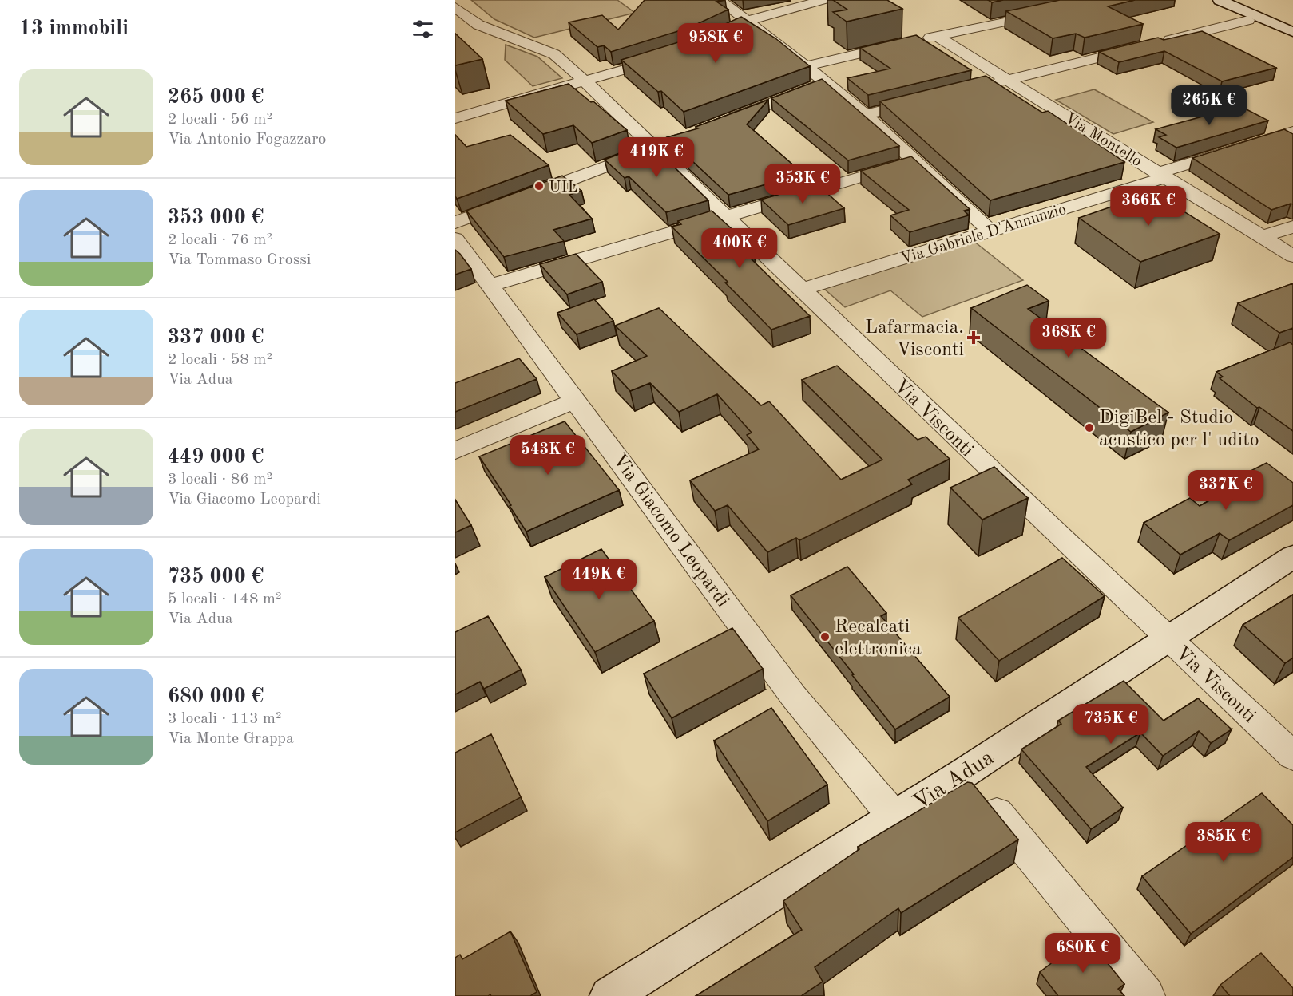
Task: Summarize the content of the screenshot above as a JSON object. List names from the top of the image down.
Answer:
{
  "streets": {
    "street": [
      "Via Montello",
      "Via Gabriele D'Annunzio",
      "Via Visconti",
      "Via Giacomo Leopardi",
      "Via Adua"
    ]
  },
  "crossings": [
    ["Via Montello", "Via Gabriele D'Annunzio"],
    ["Via Gabriele D'Annunzio", "Via Visconti"],
    ["Via Visconti", "Via Adua"],
    ["Via Giacomo Leopardi", "Via Adua"]
  ],
  "places": {
    "other": ["UIL", "DigiBel - Studio acustico per l' udito", "Recalcati elettronica"],
    "health": ["Lafarmacia. Visconti"]
  },
  "page": {
    "heading": "13 immobili",
    "price": [
      "958K €",
      "265K €",
      "419K €",
      "353K €",
      "366K €",
      "400K €",
      "368K €",
      "543K €",
      "337K €",
      "449K €",
      "735K €",
      "385K €",
      "680K €"
    ],
    "list": [
      {
        "name": "265 000 €",
        "note": "2 locali · 56 m² · Via Antonio Fogazzaro"
      },
      {
        "name": "353 000 €",
        "note": "2 locali · 76 m² · Via Tommaso Grossi"
      },
      {
        "name": "337 000 €",
        "note": "2 locali · 58 m² · Via Adua"
      },
      {
        "name": "449 000 €",
        "note": "3 locali · 86 m² · Via Giacomo Leopardi"
      },
      {
        "name": "735 000 €",
        "note": "5 locali · 148 m² · Via Adua"
      },
      {
        "name": "680 000 €",
        "note": "3 locali · 113 m² · Via Monte Grappa"
      }
    ]
  }
}
